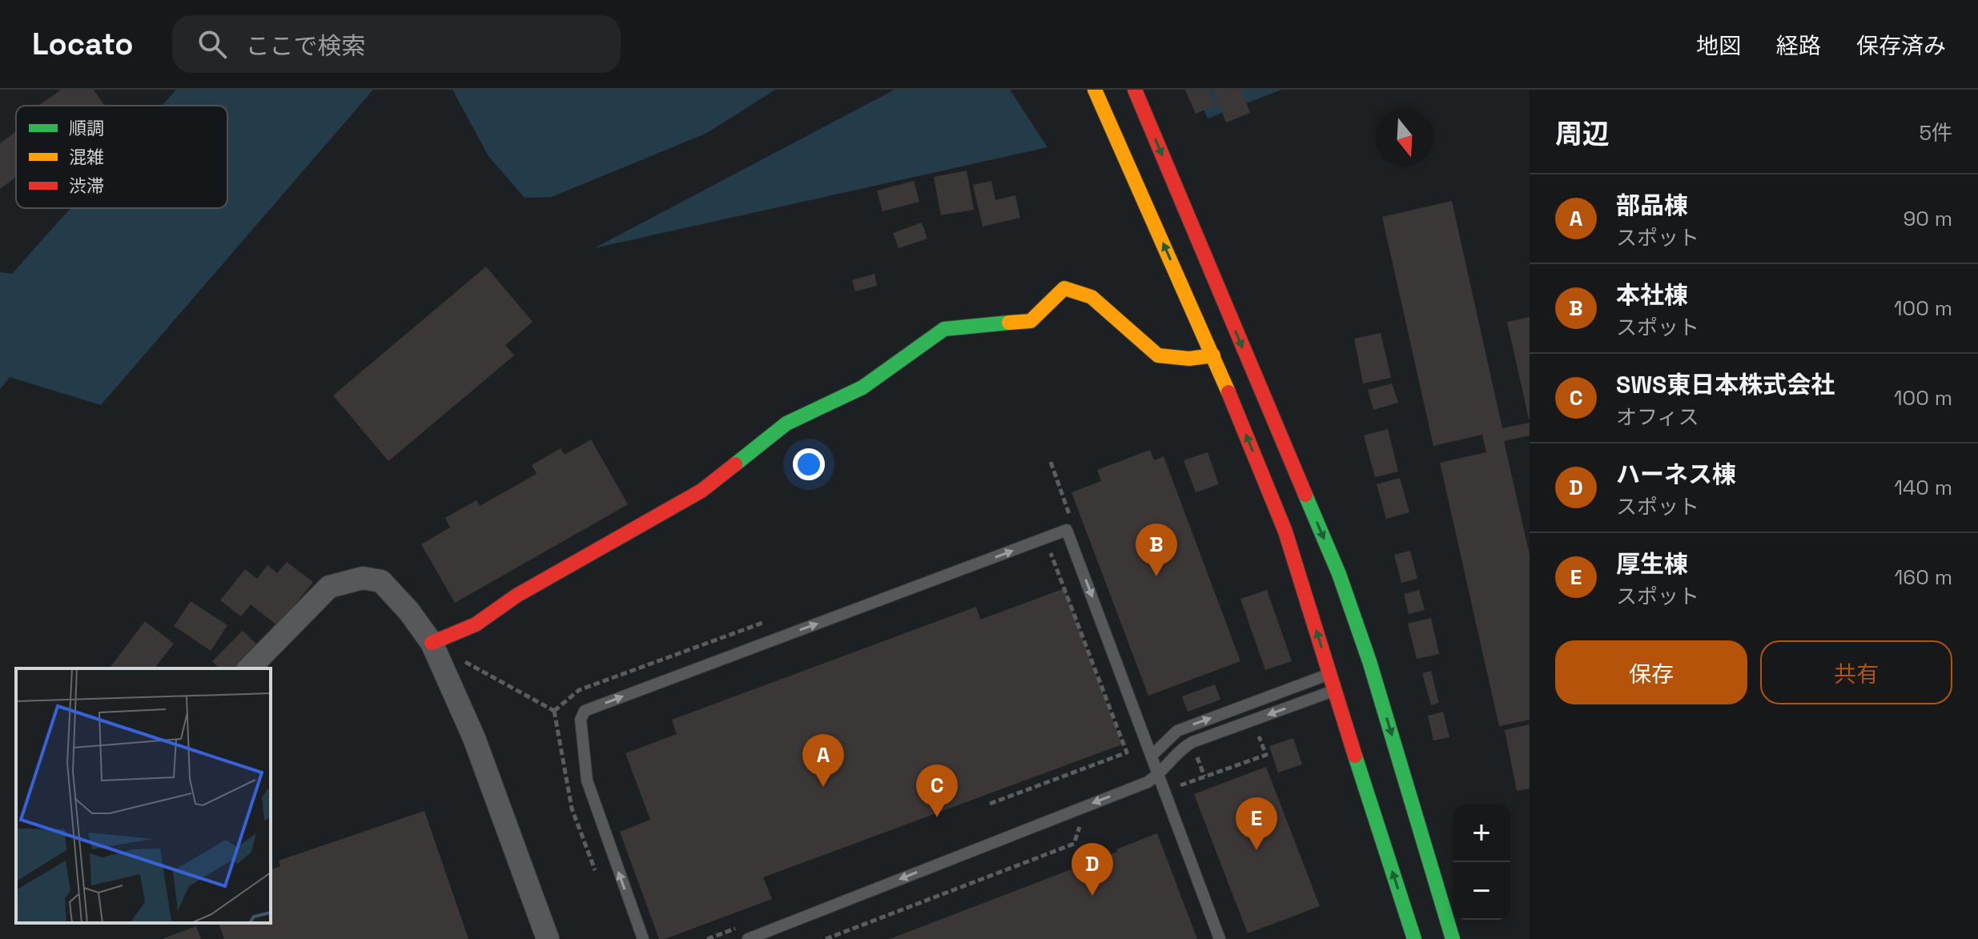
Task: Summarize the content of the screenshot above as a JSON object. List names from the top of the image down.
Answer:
{
  "legend": ["順調", "混雑", "渋滞"],
  "north": "bottom",
  "page": {
    "header": "Locato",
    "search": "ここで検索",
    "nav": ["地図", "経路", "保存済み"],
    "heading": ["周辺", "5件"],
    "list": [
      {
        "mark": "A",
        "name": "部品棟",
        "note": "スポット",
        "value": "90 m"
      },
      {
        "mark": "B",
        "name": "本社棟",
        "note": "スポット",
        "value": "100 m"
      },
      {
        "mark": "C",
        "name": "SWS東日本株式会社",
        "note": "オフィス",
        "value": "100 m"
      },
      {
        "mark": "D",
        "name": "ハーネス棟",
        "note": "スポット",
        "value": "140 m"
      },
      {
        "mark": "E",
        "name": "厚生棟",
        "note": "スポット",
        "value": "160 m"
      }
    ],
    "pins": [
      "B",
      "A",
      "C",
      "E",
      "D"
    ],
    "buttons": ["保存", "共有"],
    "map_buttons": ["+", "−"]
  }
}
